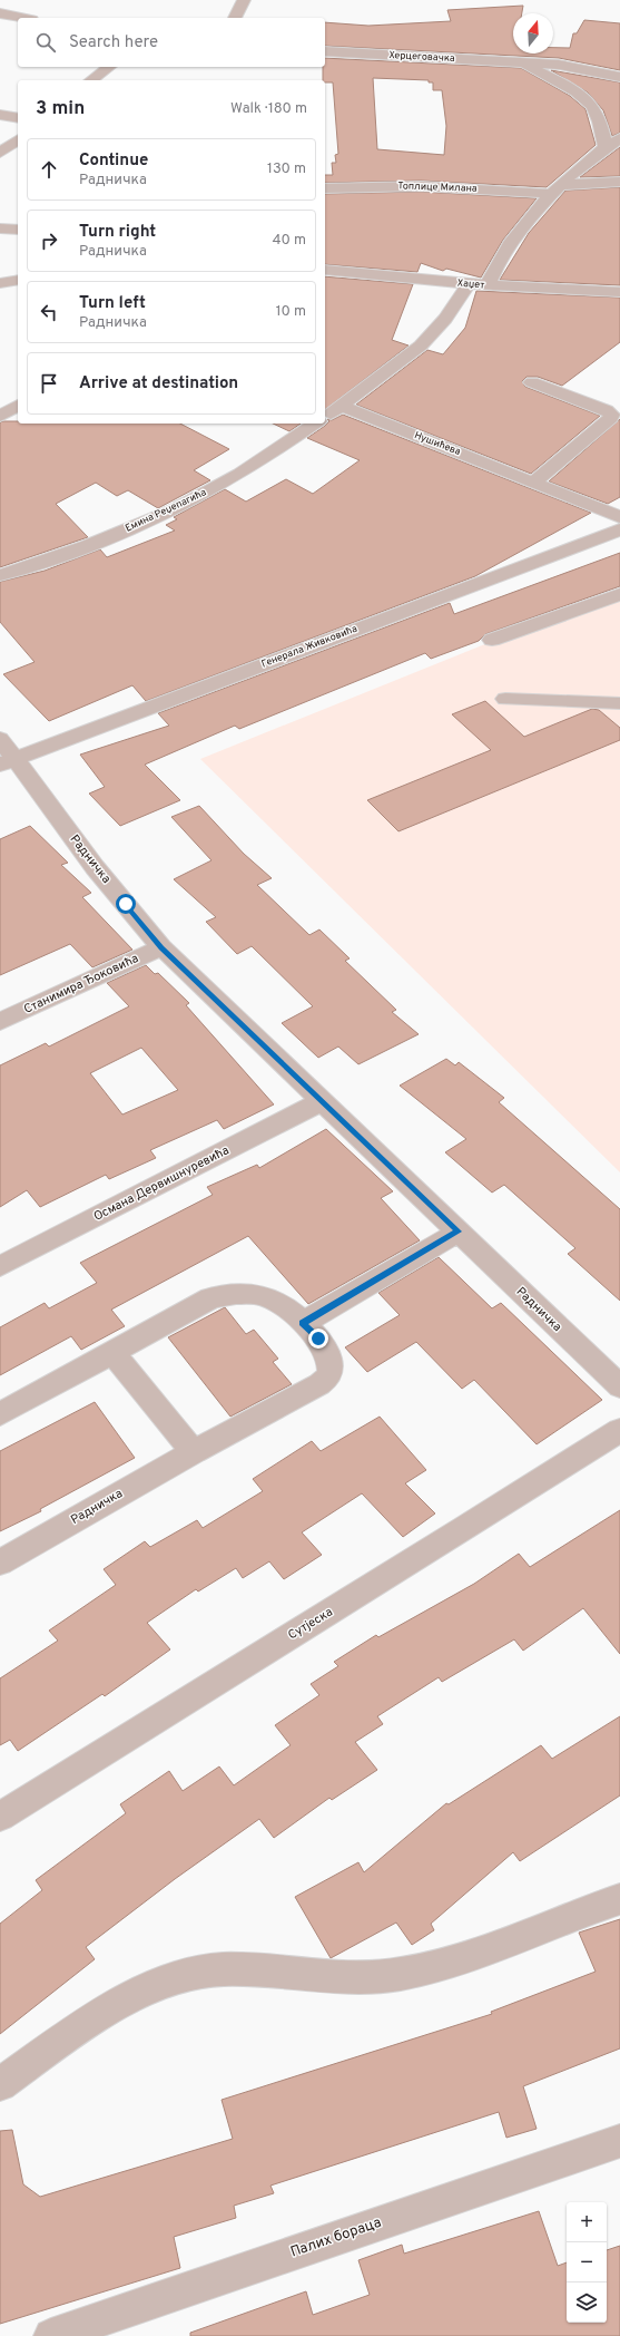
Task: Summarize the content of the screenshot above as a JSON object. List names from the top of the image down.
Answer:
{
  "streets": {
    "street": [
      "Херцеговачка",
      "Топлице Милана",
      "Хаџет",
      "Нушићева",
      "Емина Реџепагића",
      "Генерала Живковића",
      "Радничка",
      "Станимира Ђоковића",
      "Османа Дервишнуревића",
      "Сутјеска",
      "Палих бораца"
    ]
  },
  "crossings": [
    ["Генерала Живковића", "Радничка"],
    ["Радничка", "Станимира Ђоковића"],
    ["Радничка", "Османа Дервишнуревића"]
  ],
  "north": "top",
  "page": {
    "search": "Search here",
    "heading": ["3 min", "Walk · 180 m"],
    "list": [
      ["Continue", "Радничка", "130 m"],
      ["Turn right", "Радничка", "40 m"],
      ["Turn left", "Радничка", "10 m"],
      "Arrive at destination"
    ],
    "map_buttons": ["+", "−"]
  }
}
